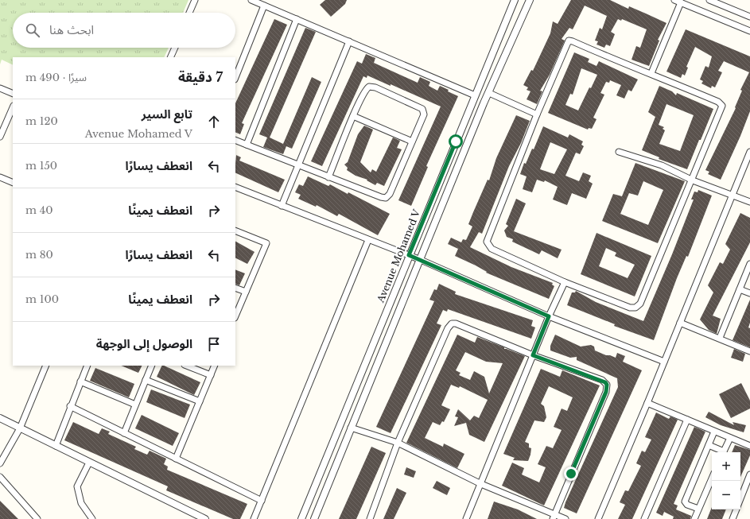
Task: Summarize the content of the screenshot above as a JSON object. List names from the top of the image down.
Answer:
{
  "streets": {
    "street": ["Avenue Mohamed V"]
  },
  "page": {
    "search": "ابحث هنا",
    "heading": ["7 دقيقة", "سيرًا · 490 m"],
    "list": [
      ["تابع السير", "Avenue Mohamed V", "120 m"],
      ["انعطف يسارًا", "150 m"],
      ["انعطف يمينًا", "40 m"],
      ["انعطف يسارًا", "80 m"],
      ["انعطف يمينًا", "100 m"],
      "الوصول إلى الوجهة"
    ],
    "map_buttons": ["+", "−"]
  }
}
